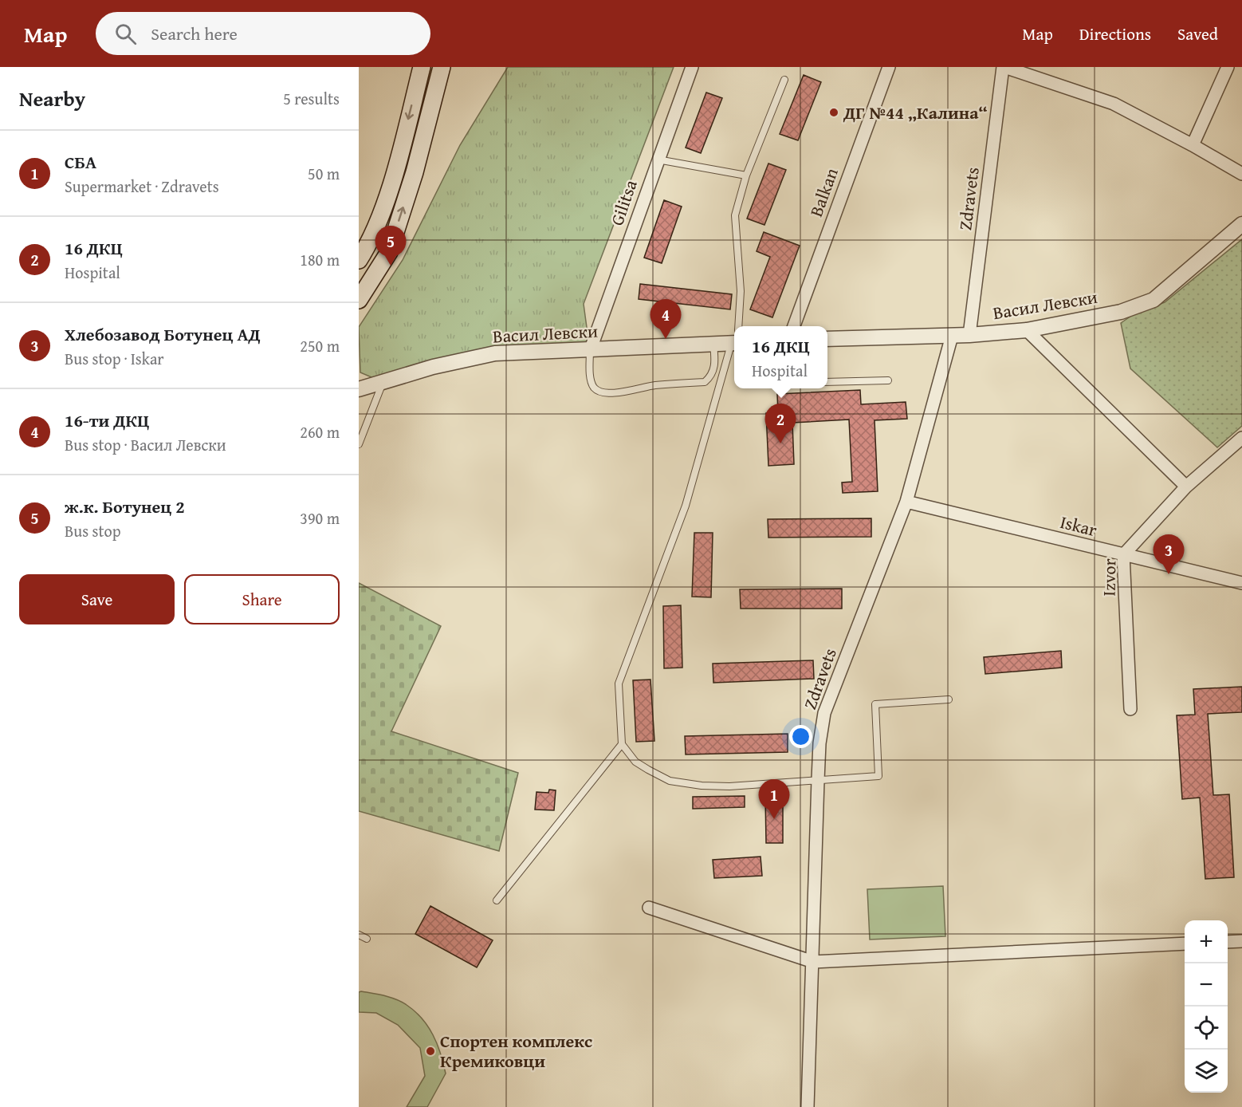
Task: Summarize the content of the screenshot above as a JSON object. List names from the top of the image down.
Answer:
{
  "streets": {
    "street": [
      "Balkan",
      "Zdravets",
      "Gilitsa",
      "Васил Левски",
      "Iskar",
      "Izvor"
    ]
  },
  "crossings": [
    ["Zdravets", "Васил Левски"],
    ["Zdravets", "Iskar"],
    ["Gilitsa", "Васил Левски"],
    ["Iskar", "Izvor"]
  ],
  "places": ["ДГ №44 „Калина“", "Спортен комплекс Кремиковци"],
  "page": {
    "header": "Map",
    "search": "Search here",
    "nav": ["Map", "Directions", "Saved"],
    "heading": ["Nearby", "5 results"],
    "list": [
      {
        "mark": "1",
        "name": "СБА",
        "note": "Supermarket · Zdravets",
        "value": "50 m"
      },
      {
        "mark": "2",
        "name": "16 ДКЦ",
        "note": "Hospital",
        "value": "180 m"
      },
      {
        "mark": "3",
        "name": "Хлебозавод Ботунец АД",
        "note": "Bus stop · Iskar",
        "value": "250 m"
      },
      {
        "mark": "4",
        "name": "16-ти ДКЦ",
        "note": "Bus stop · Васил Левски",
        "value": "260 m"
      },
      {
        "mark": "5",
        "name": "ж.к. Ботунец 2",
        "note": "Bus stop",
        "value": "390 m"
      }
    ],
    "pins": [
      "5",
      "4",
      "2",
      "3",
      "1"
    ],
    "popup": ["16 ДКЦ", "Hospital"],
    "buttons": ["Save", "Share"],
    "map_buttons": ["+", "−"]
  }
}
